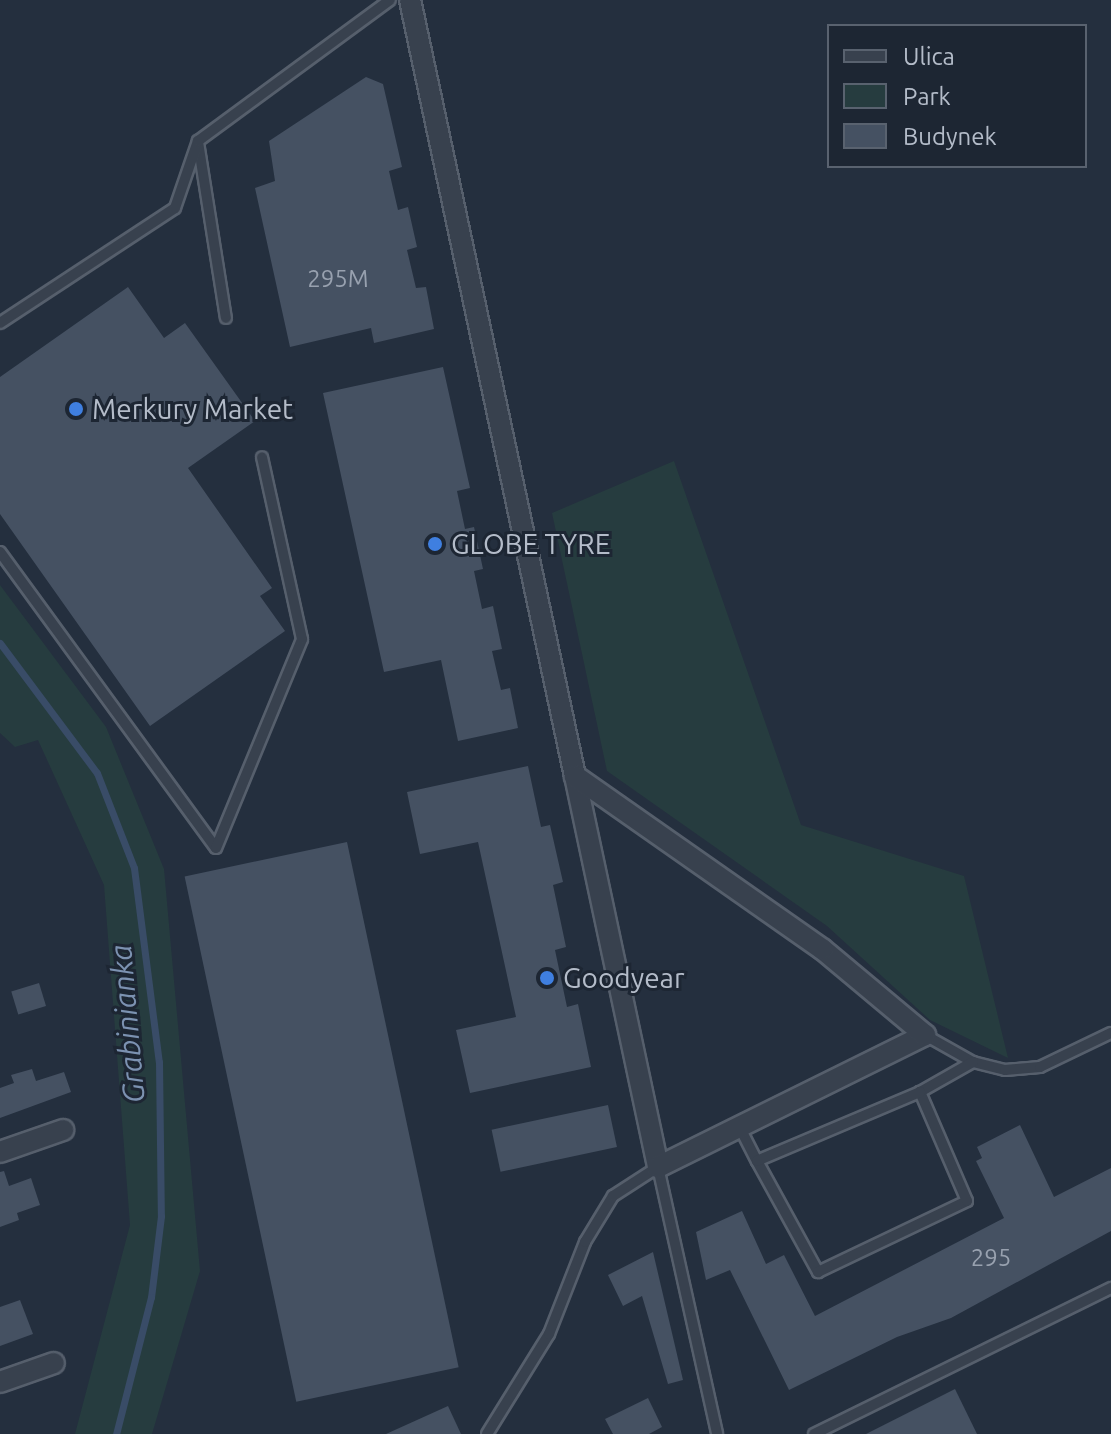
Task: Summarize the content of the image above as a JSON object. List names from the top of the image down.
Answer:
{
  "water": ["Grabinianka"],
  "places": ["Merkury Market", "GLOBE TYRE", "Goodyear"],
  "house_numbers": ["295M", "295"],
  "legend": ["Ulica", "Park", "Budynek"]
}
